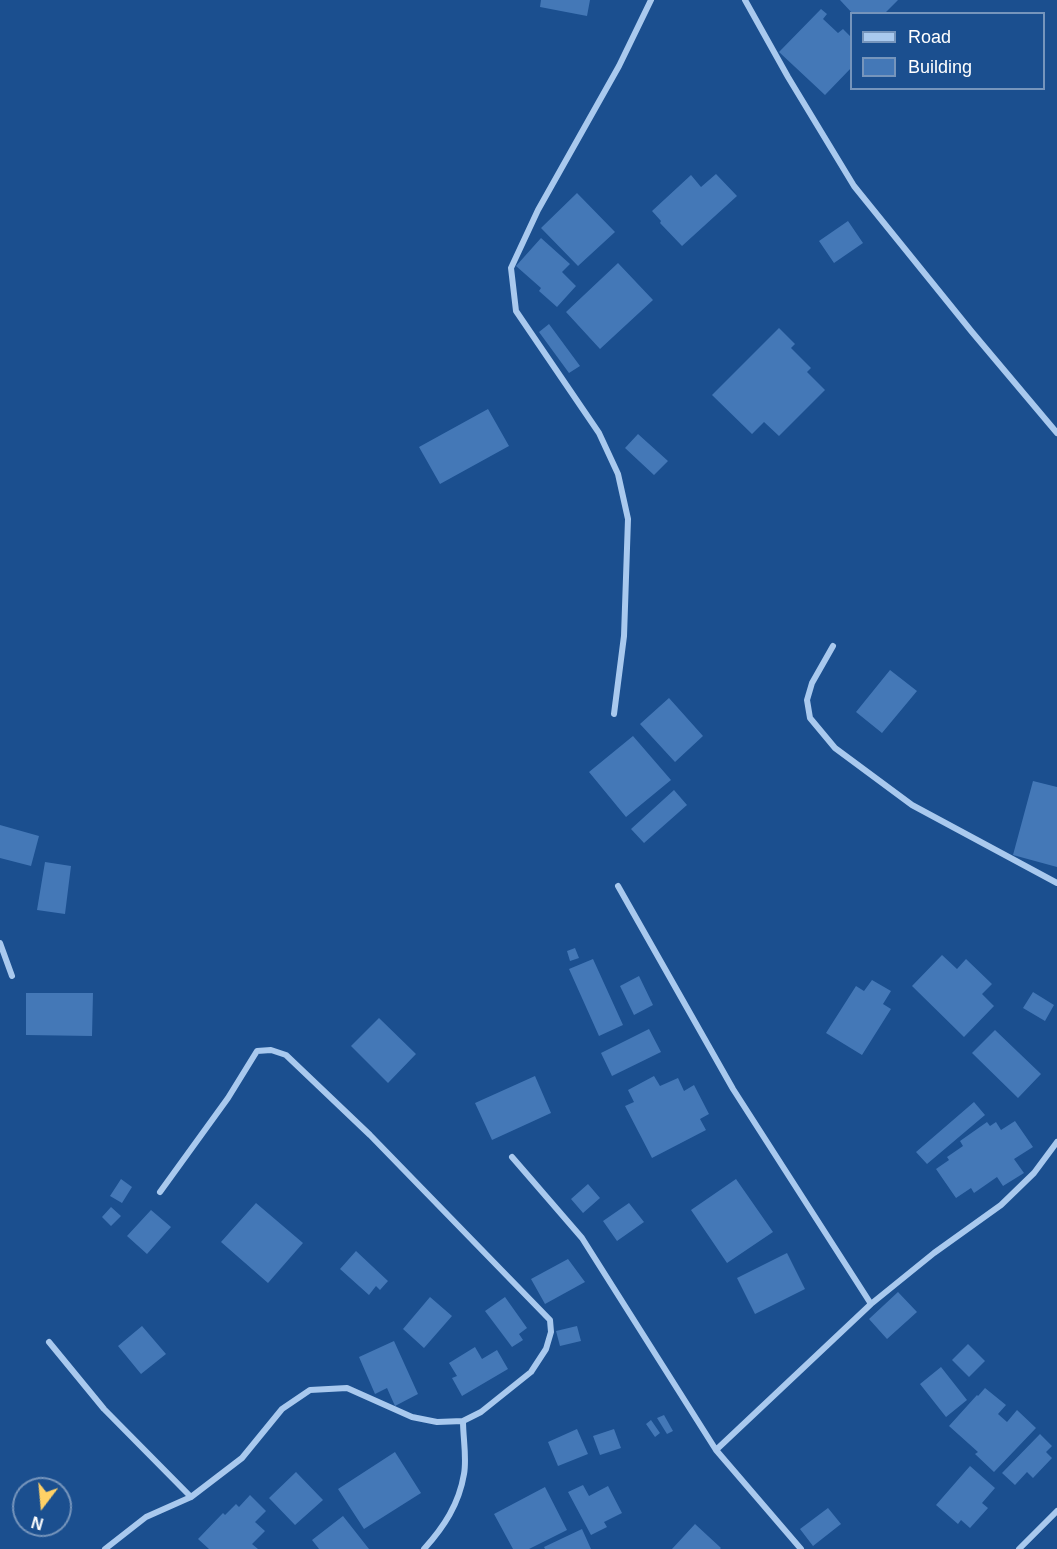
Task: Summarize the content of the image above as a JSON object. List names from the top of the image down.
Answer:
{
  "legend": ["Road", "Building"],
  "north": "bottom"
}
